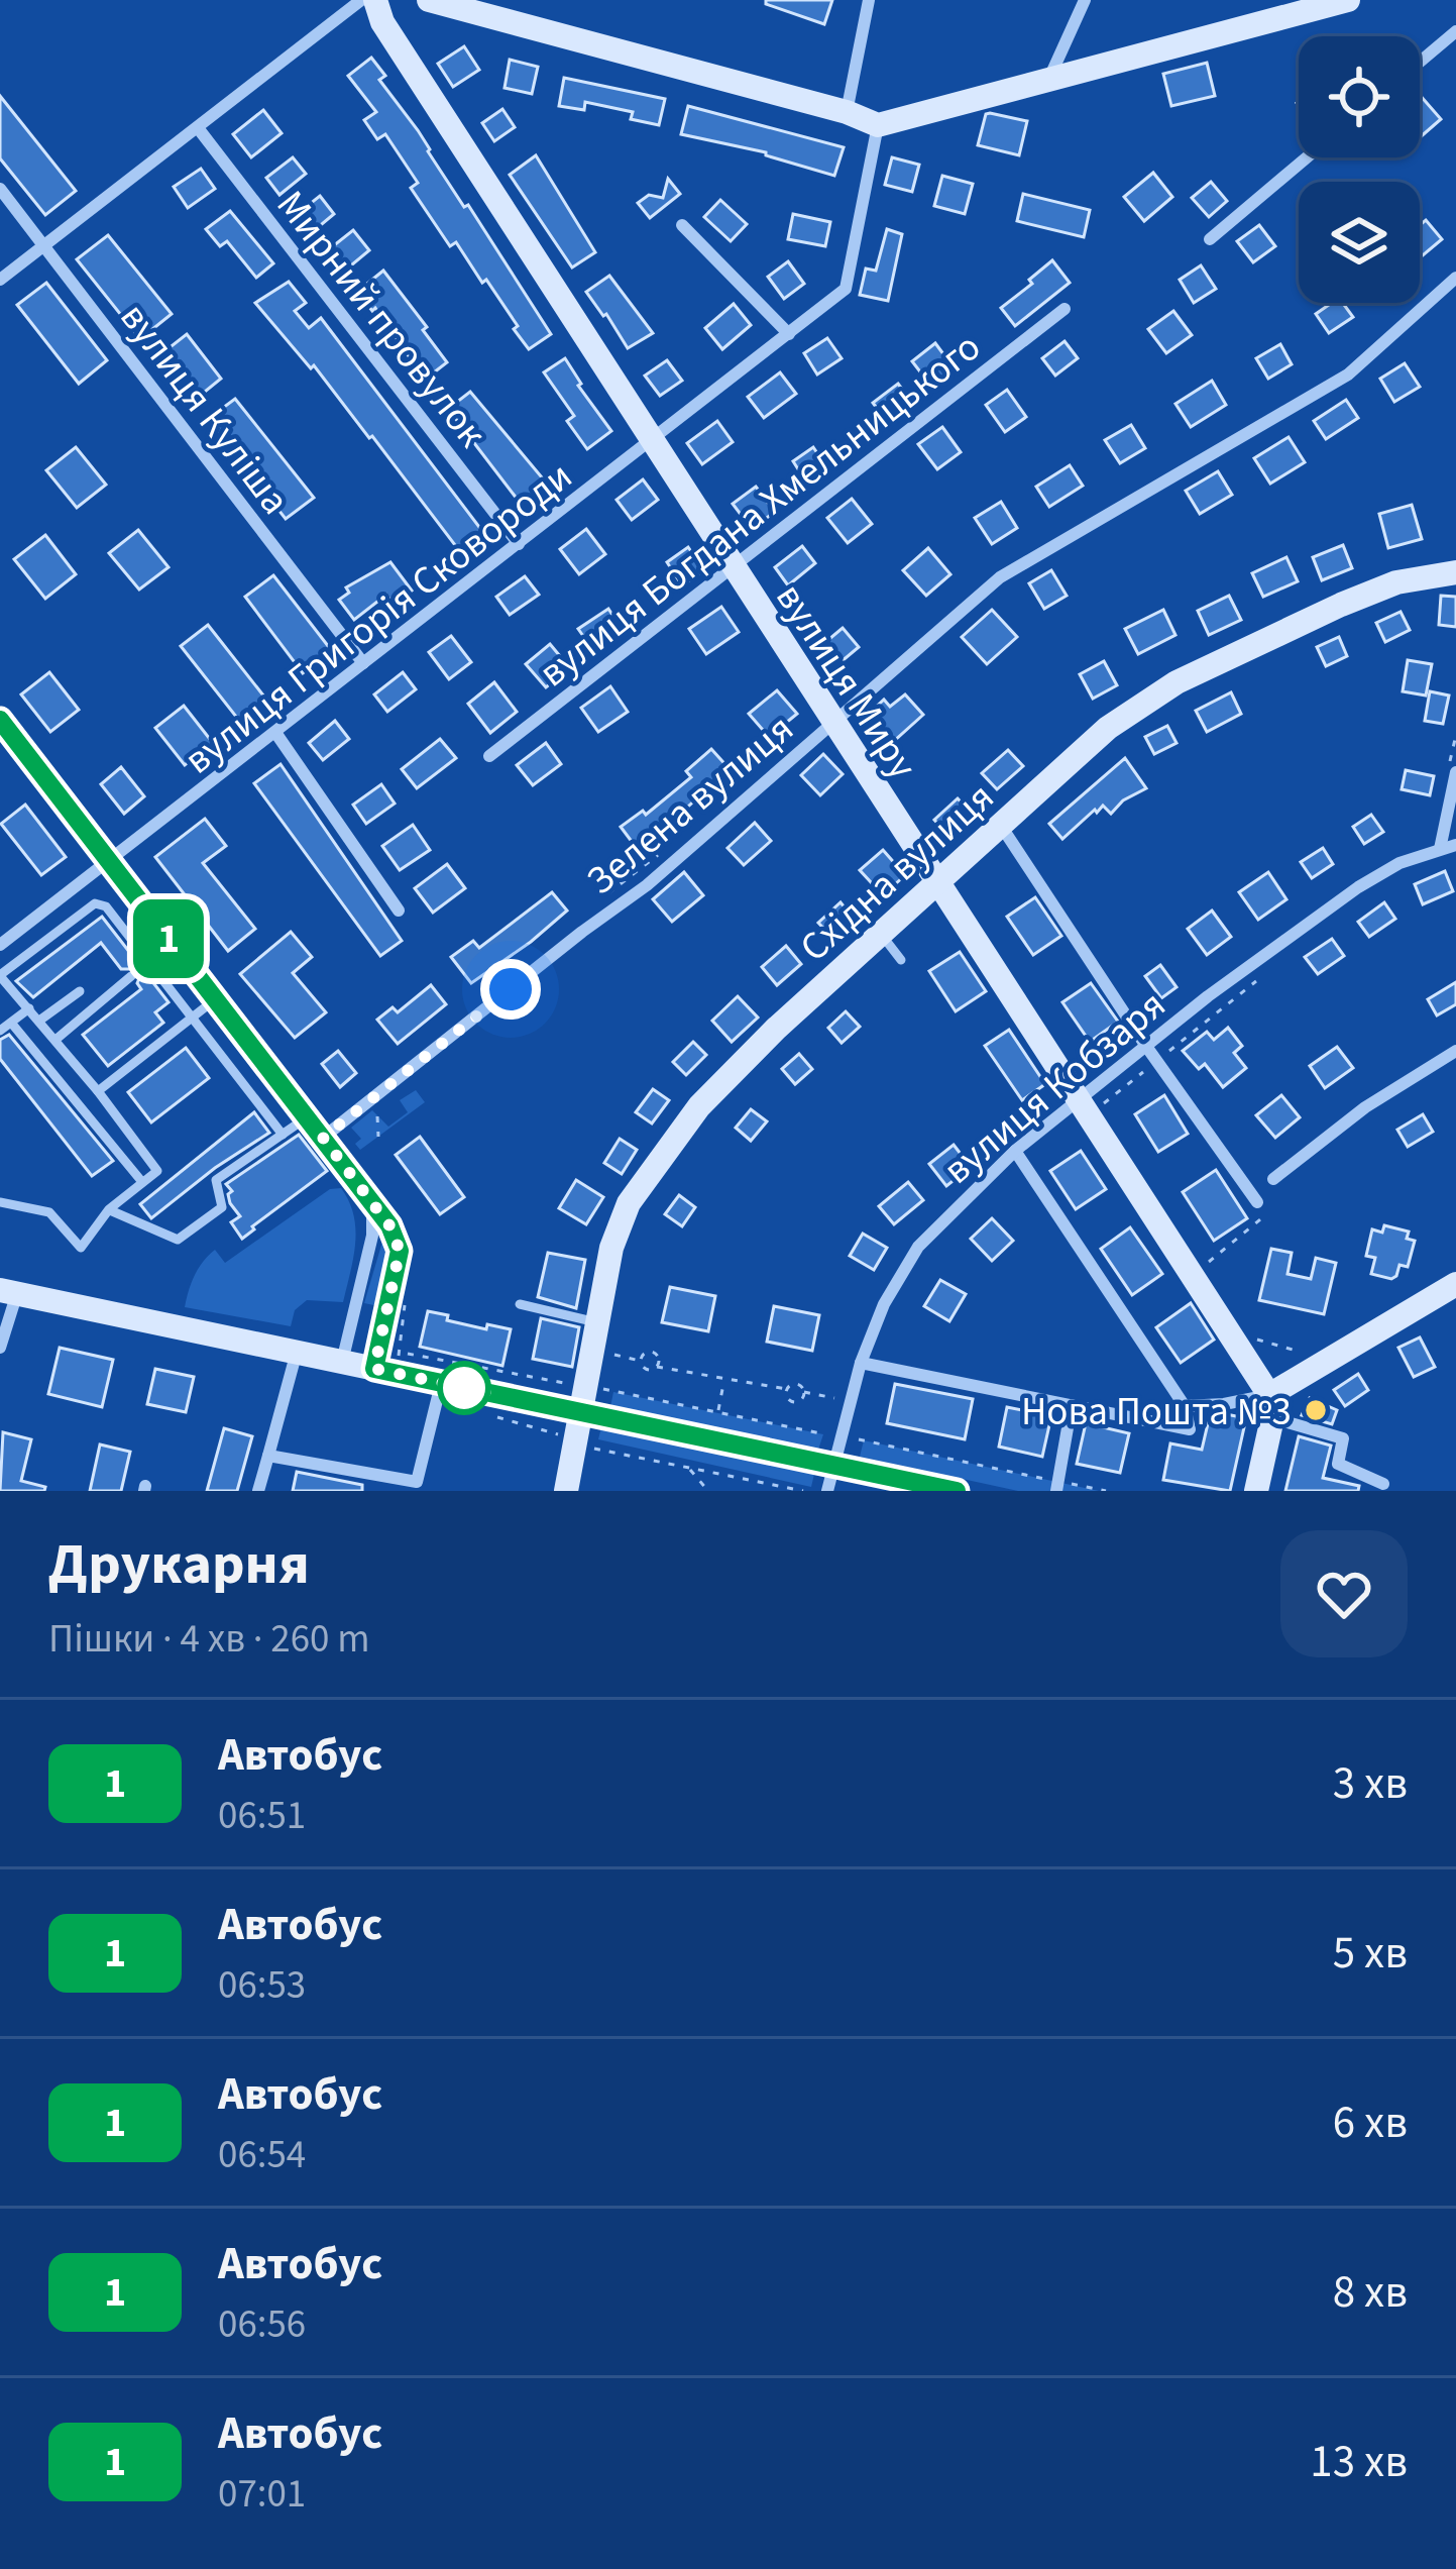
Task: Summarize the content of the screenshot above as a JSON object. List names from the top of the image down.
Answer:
{
  "streets": {
    "street": [
      "Мирний провулок",
      "вулиця Куліша",
      "вулиця Богдана Хмельницького",
      "вулиця Григорія Сковороди",
      "вулиця Миру",
      "Зелена вулиця",
      "Східна вулиця",
      "вулиця Кобзаря"
    ]
  },
  "crossings": [
    ["Мирний провулок", "вулиця Григорія Сковороди"],
    ["вулиця Куліша", "вулиця Григорія Сковороди"],
    ["вулиця Богдана Хмельницького", "вулиця Миру"],
    ["вулиця Григорія Сковороди", "вулиця Миру"],
    ["вулиця Миру", "Зелена вулиця"],
    ["вулиця Миру", "Східна вулиця"],
    ["вулиця Миру", "вулиця Кобзаря"]
  ],
  "places": ["Нова Пошта №3"],
  "lines": ["bus line 1"],
  "page": {
    "on_map": "1",
    "heading": ["Друкарня", "Пішки · 4 хв · 260 m"],
    "list": [
      {
        "mark": "1",
        "name": "Автобус",
        "note": "06:51",
        "value": "3 хв"
      },
      {
        "mark": "1",
        "name": "Автобус",
        "note": "06:53",
        "value": "5 хв"
      },
      {
        "mark": "1",
        "name": "Автобус",
        "note": "06:54",
        "value": "6 хв"
      },
      {
        "mark": "1",
        "name": "Автобус",
        "note": "06:56",
        "value": "8 хв"
      },
      {
        "mark": "1",
        "name": "Автобус",
        "note": "07:01",
        "value": "13 хв"
      }
    ]
  }
}
